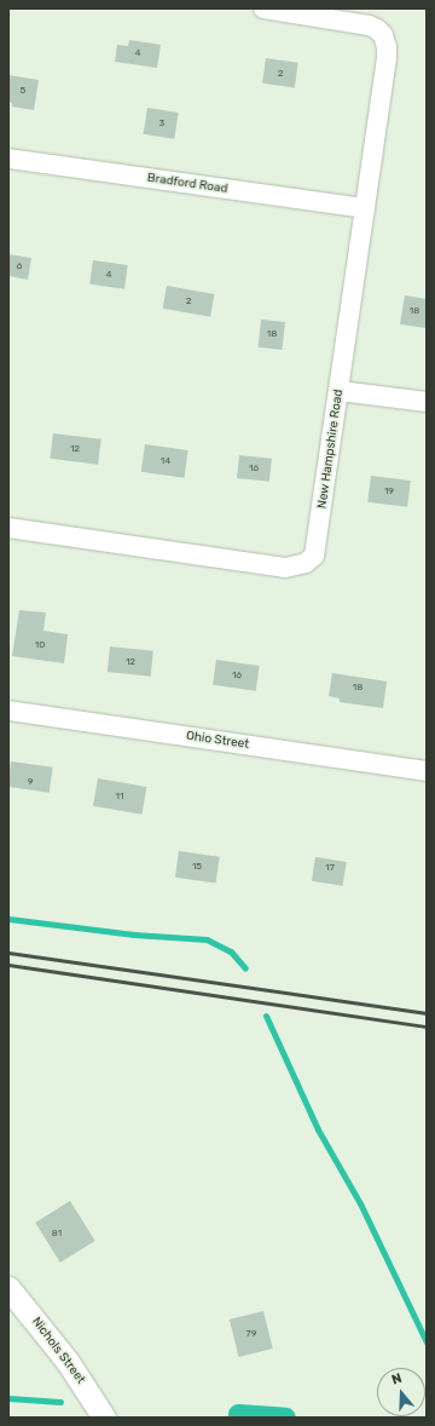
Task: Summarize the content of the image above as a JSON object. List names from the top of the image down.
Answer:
{
  "streets": {
    "street": [
      "Bradford Road",
      "New Hampshire Road",
      "Ohio Street",
      "Nichols Street"
    ]
  },
  "crossings": [
    ["Bradford Road", "New Hampshire Road"]
  ],
  "house_numbers": [
    "4",
    "2",
    "5",
    "3",
    "6",
    "4",
    "2",
    "18",
    "18",
    "12",
    "14",
    "16",
    "19",
    "10",
    "12",
    "16",
    "18",
    "9",
    "11",
    "15",
    "17",
    "81",
    "79"
  ],
  "north": "top"
}
